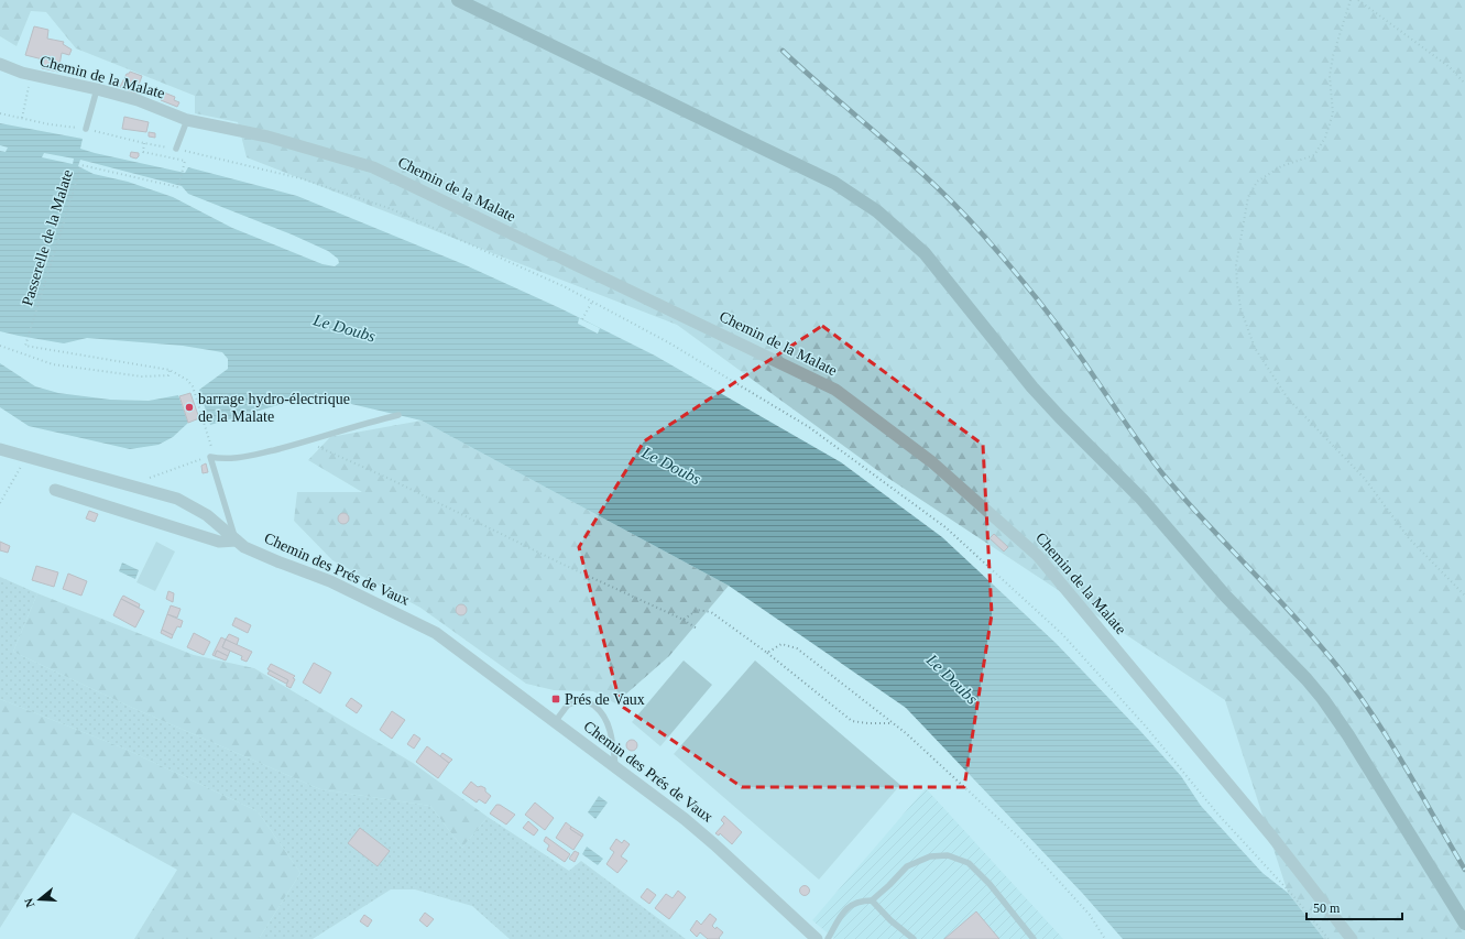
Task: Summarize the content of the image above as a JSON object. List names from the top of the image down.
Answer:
{
  "streets": {
    "street": ["Chemin de la Malate", "Chemin des Prés de Vaux"],
    "path": ["Passerelle de la Malate"]
  },
  "water": ["Le Doubs"],
  "places": {
    "other": ["barrage hydro-électrique de la Malate"],
    "transit": ["Prés de Vaux"]
  },
  "scale_bar": "50 m",
  "north": "left"
}
